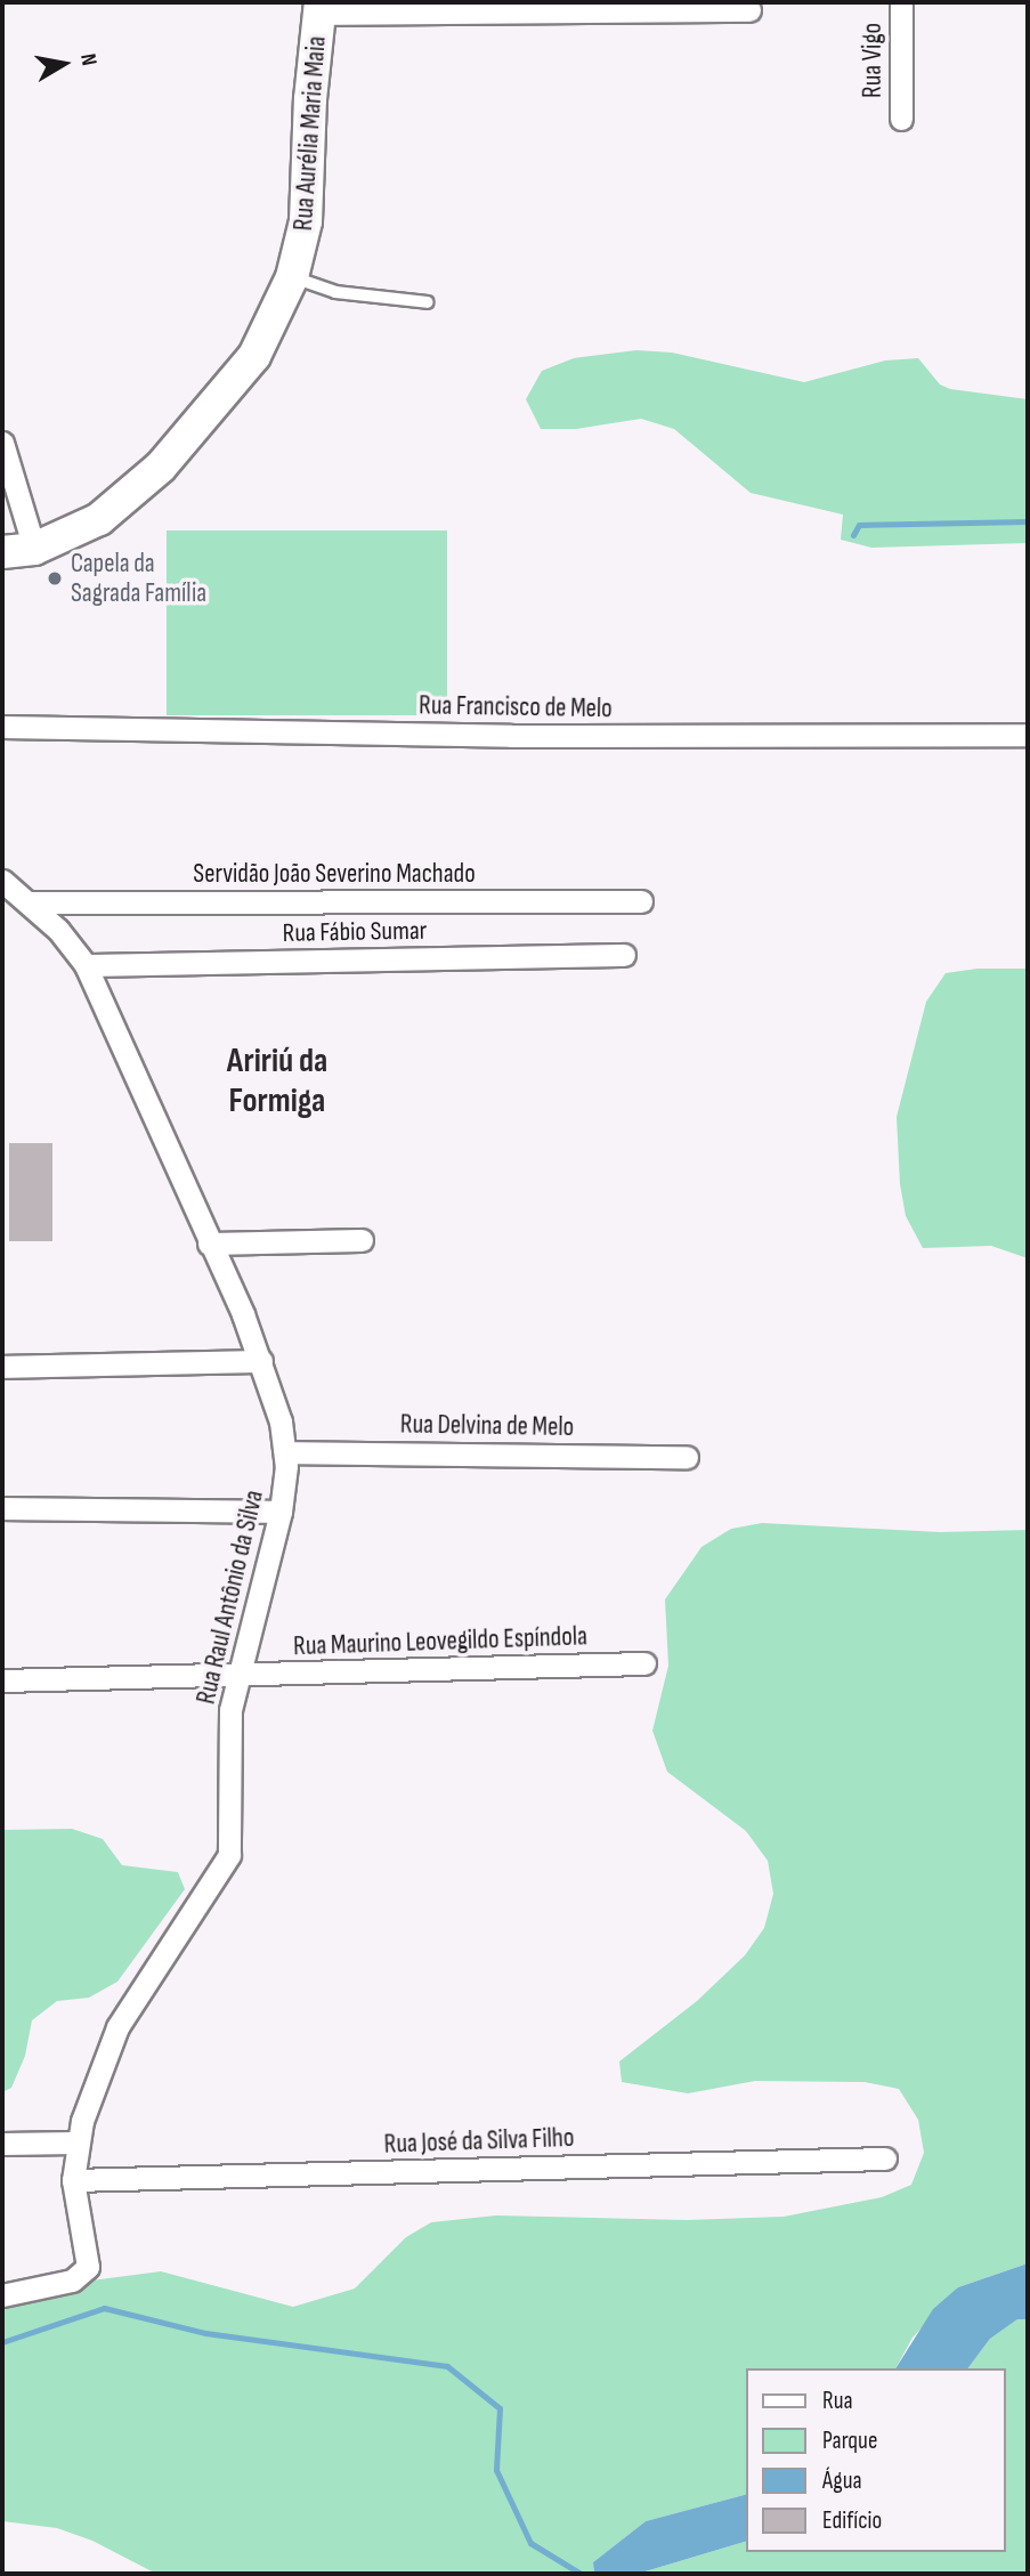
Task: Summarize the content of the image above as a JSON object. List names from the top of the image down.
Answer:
{
  "streets": {
    "street": [
      "Rua Vigo",
      "Rua Aurélia Maria Maia",
      "Rua Francisco de Melo",
      "Servidão João Severino Machado",
      "Rua Fábio Sumar",
      "Rua Delvina de Melo",
      "Rua Raul Antônio da Silva",
      "Rua Maurino Leovegildo Espíndola",
      "Rua José da Silva Filho"
    ]
  },
  "crossings": [
    ["Servidão João Severino Machado", "Rua Raul Antônio da Silva"],
    ["Rua Fábio Sumar", "Rua Raul Antônio da Silva"],
    ["Rua Delvina de Melo", "Rua Raul Antônio da Silva"],
    ["Rua Raul Antônio da Silva", "Rua Maurino Leovegildo Espíndola"],
    ["Rua Raul Antônio da Silva", "Rua José da Silva Filho"]
  ],
  "districts": ["Aririú da Formiga"],
  "places": ["Capela da Sagrada Família"],
  "legend": [
    "Rua",
    "Parque",
    "Água",
    "Edifício"
  ],
  "north": "right"
}
